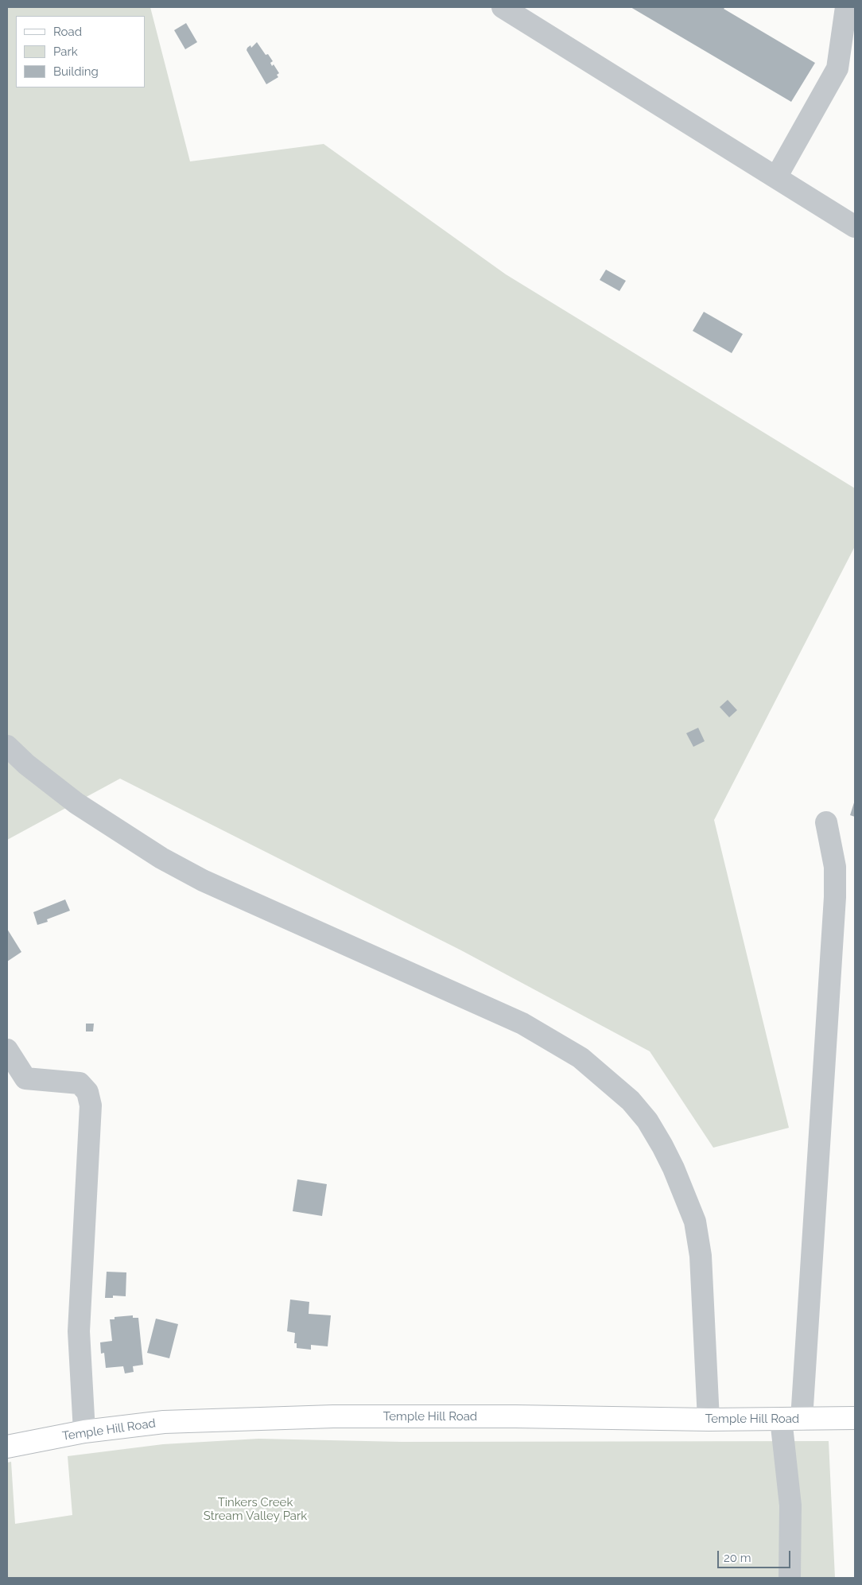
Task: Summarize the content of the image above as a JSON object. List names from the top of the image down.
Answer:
{
  "streets": {
    "main road": ["Temple Hill Road"]
  },
  "parks": ["Tinkers Creek Stream Valley Park"],
  "legend": ["Road", "Park", "Building"],
  "scale_bar": "20 m"
}
